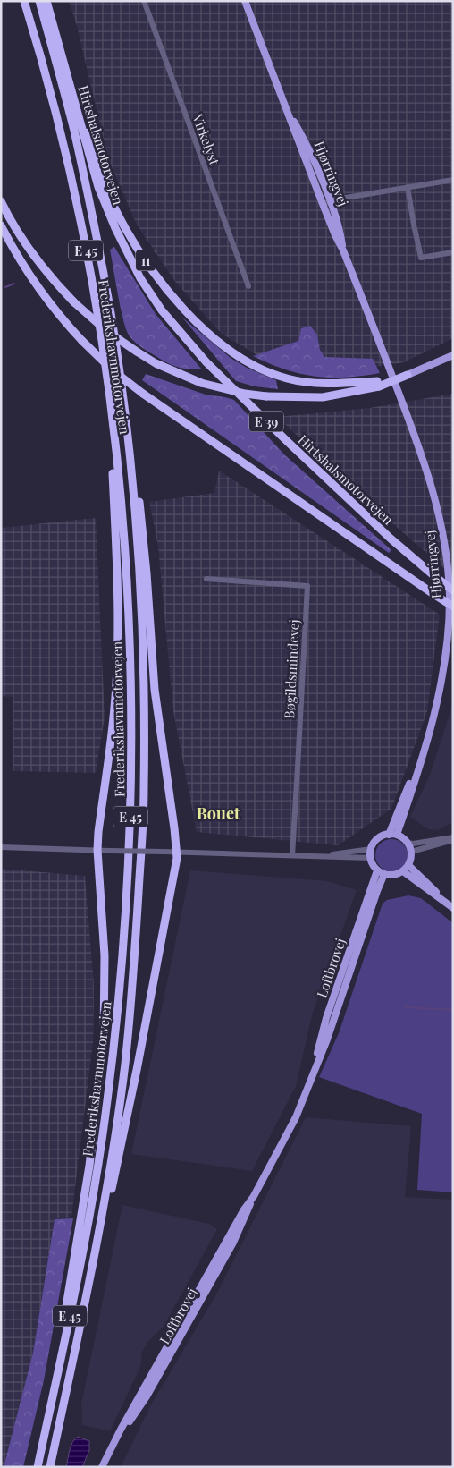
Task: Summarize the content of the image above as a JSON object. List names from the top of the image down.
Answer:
{
  "streets": {
    "highway": [
      "Hirtshalsmotorvejen",
      "E 45",
      "11",
      "Frederikshavnmotorvejen",
      "E 39"
    ],
    "main road": ["Hjørringvej", "Loftbrovej"],
    "street": ["Virkelyst", "Bøgildsmindevej"]
  },
  "crossings": [
    ["Hirtshalsmotorvejen", "11"],
    ["Hjørringvej", "Loftbrovej"]
  ],
  "districts": ["Bouet"]
}
